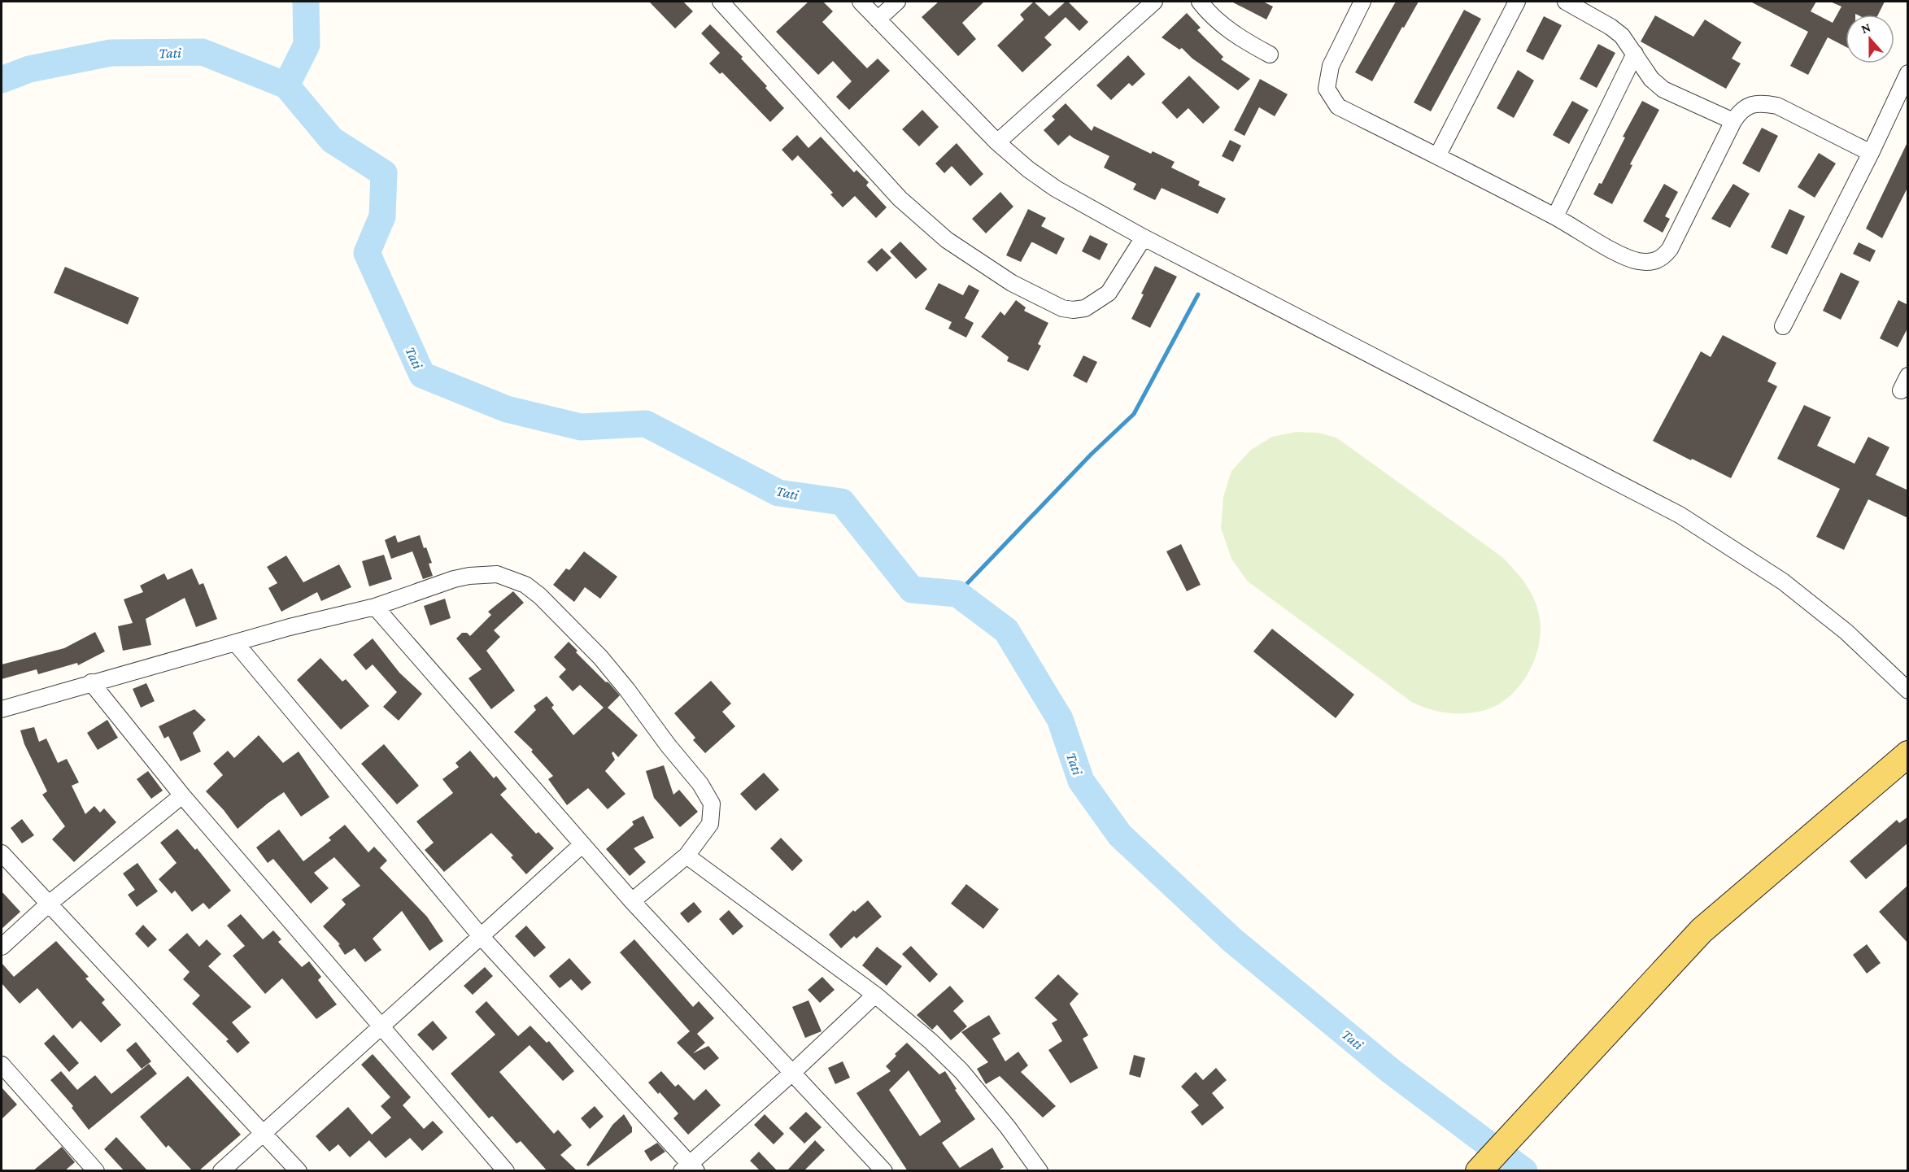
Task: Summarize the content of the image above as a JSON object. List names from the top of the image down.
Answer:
{
  "water": ["Tati"],
  "north": "top"
}
